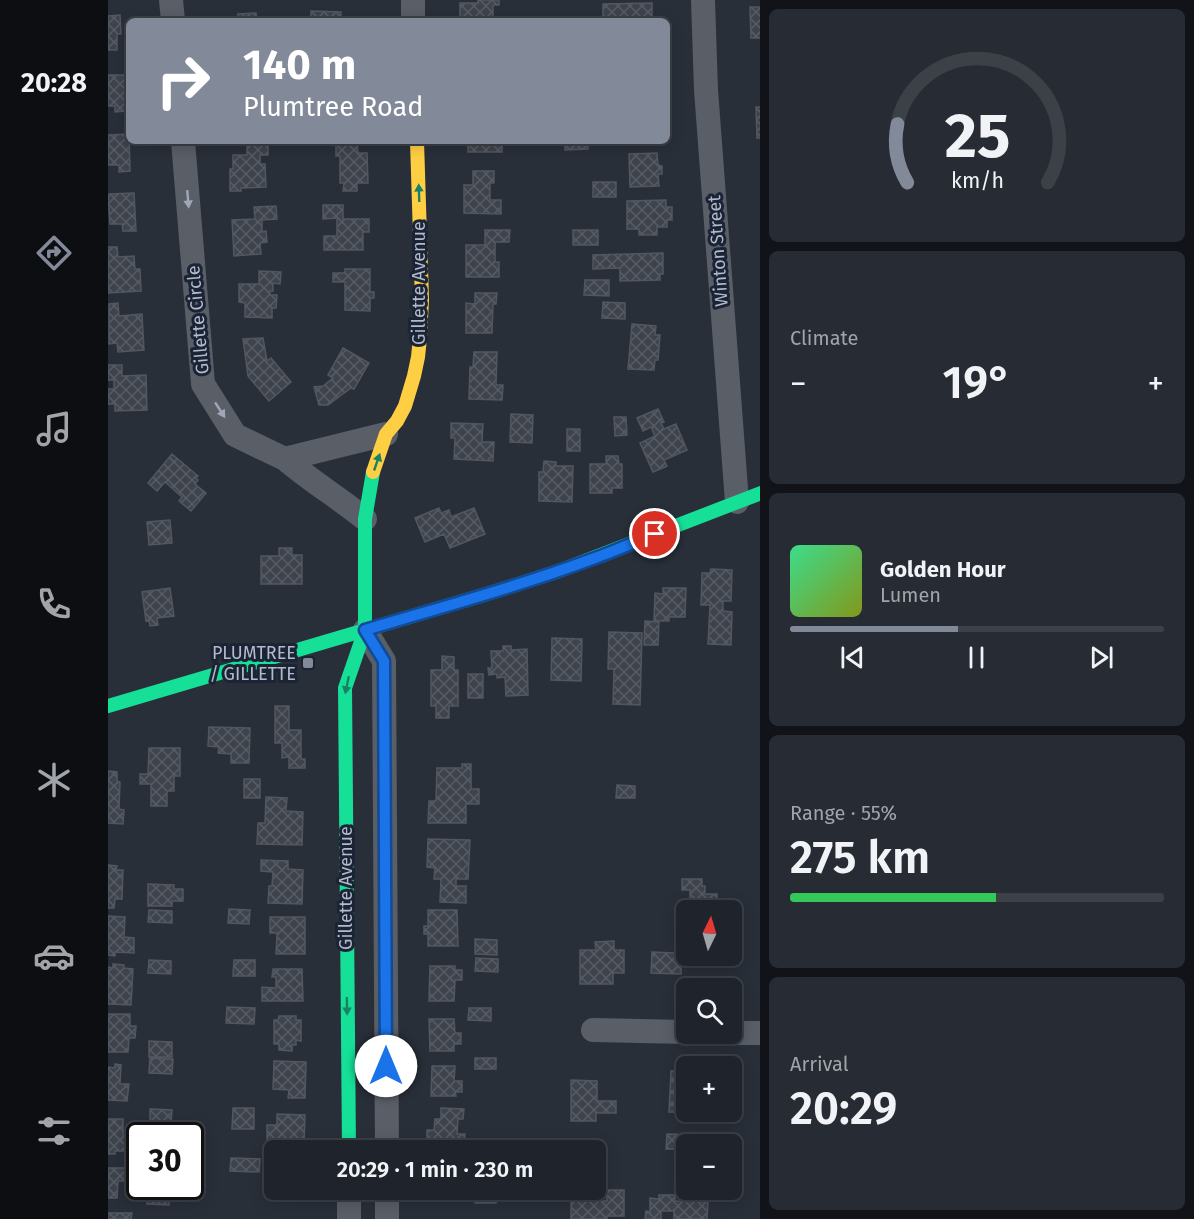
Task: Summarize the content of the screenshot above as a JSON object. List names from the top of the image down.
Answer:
{
  "streets": {
    "street": ["Winton Street", "Gillette Avenue", "Gillette Circle"]
  },
  "crossings": [
    ["Gillette Avenue", "Gillette Circle"]
  ],
  "one_way": ["Gillette Circle"],
  "places": {
    "transit": ["PLUMTREE / GILLETTE"]
  },
  "north": "top",
  "page": {
    "tabs": "20:28",
    "turn": ["140 m", "Plumtree Road"],
    "tile": [
      "Climate",
      ["Range · 55%", "275 km"],
      ["Arrival", "20:29"]
    ],
    "heat": ["−", "19°", "+"],
    "song": ["Golden Hour", "Lumen"],
    "map_buttons": ["+", "−"],
    "limit": "30",
    "trip": "20:29 · 1 min · 230 m",
    "gauge": ["25", "km/h"]
  }
}
